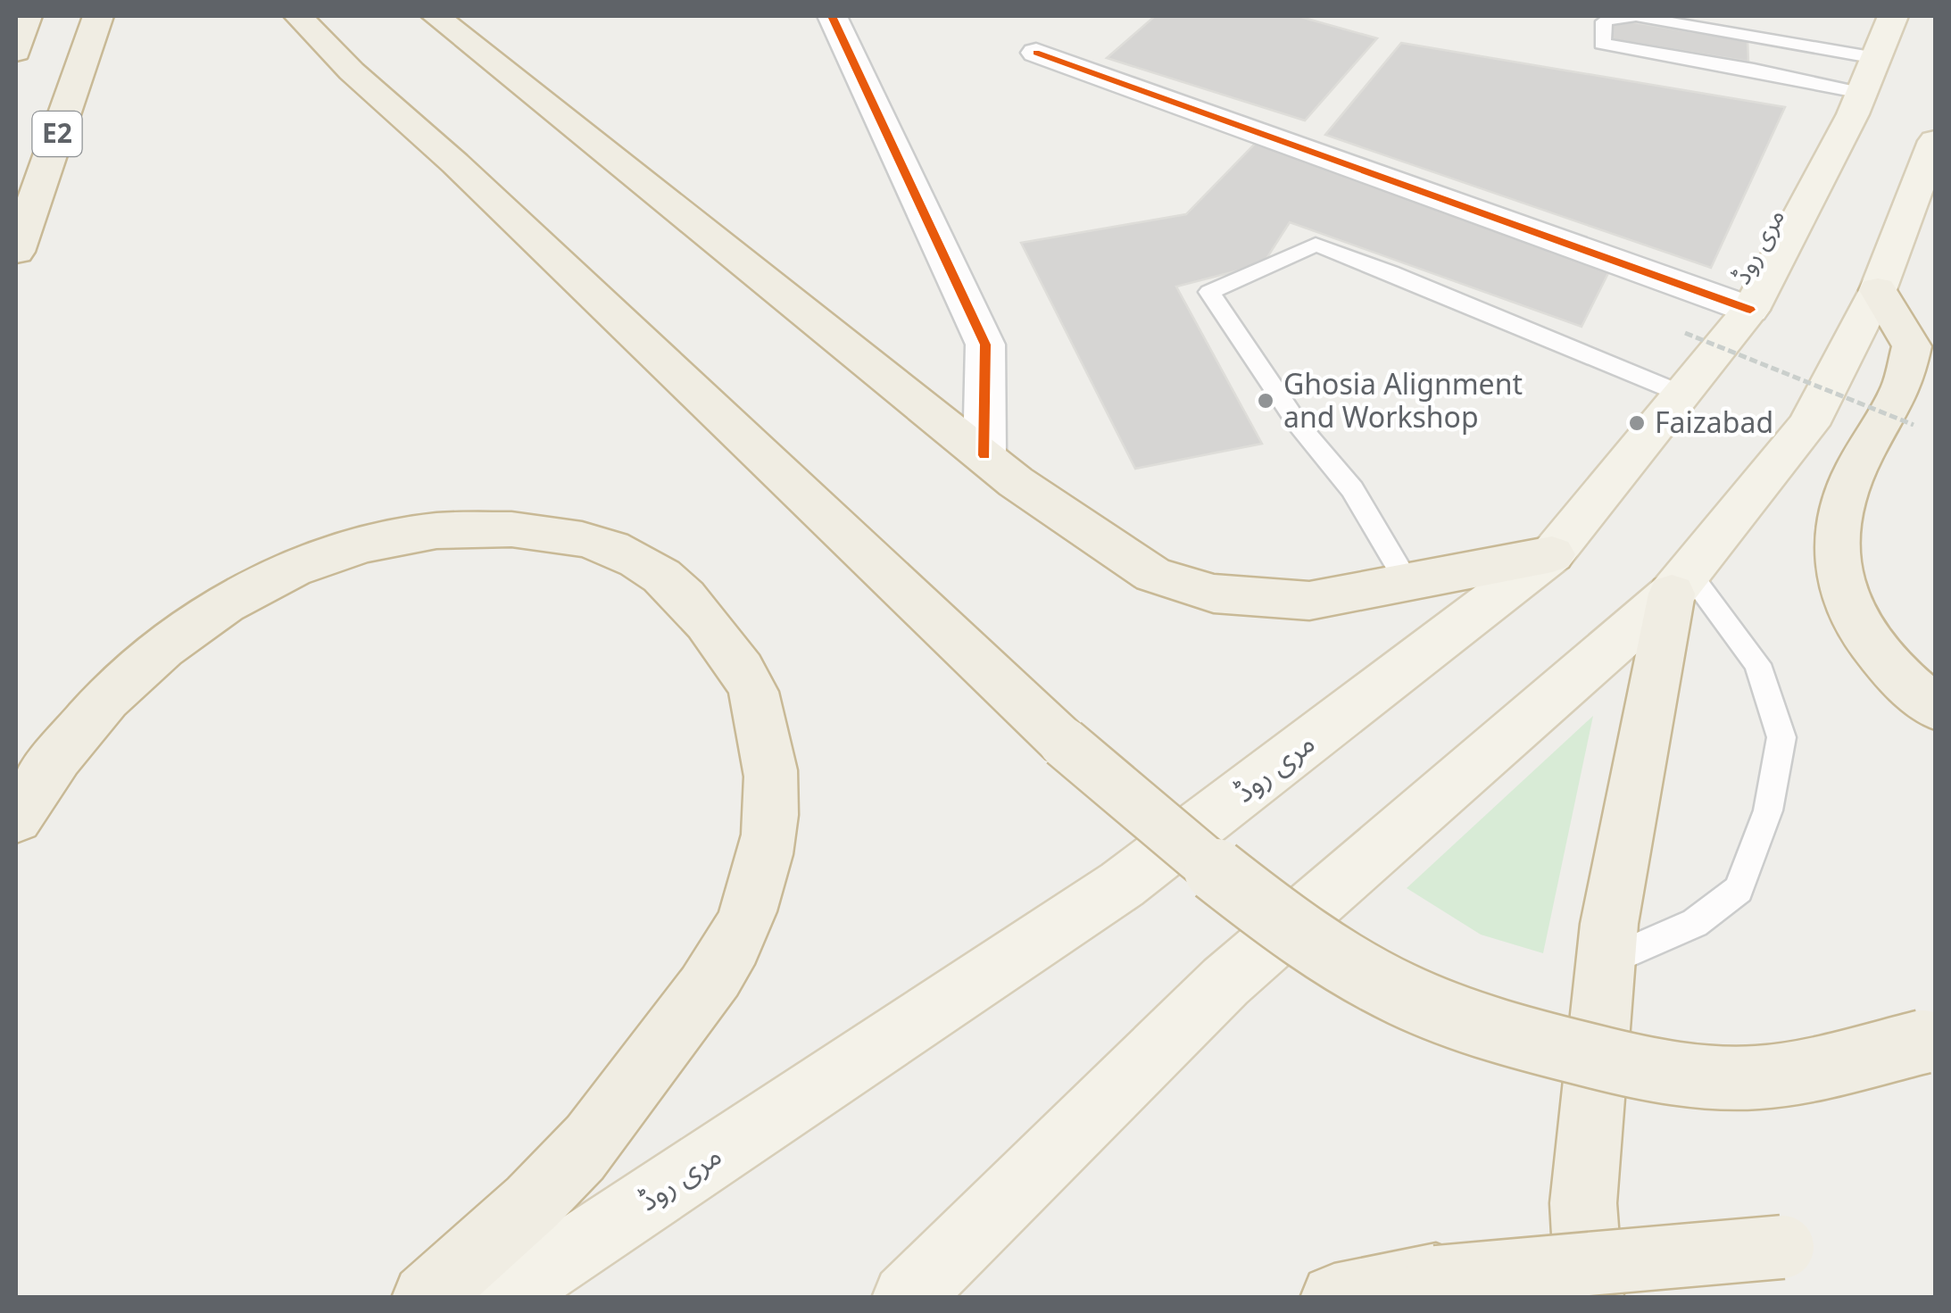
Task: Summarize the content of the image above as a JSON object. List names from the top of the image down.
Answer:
{
  "streets": {
    "highway": ["E2"],
    "main road": ["مری روڈ"]
  },
  "places": ["Ghosia Alignment and Workshop", "Faizabad"]
}
